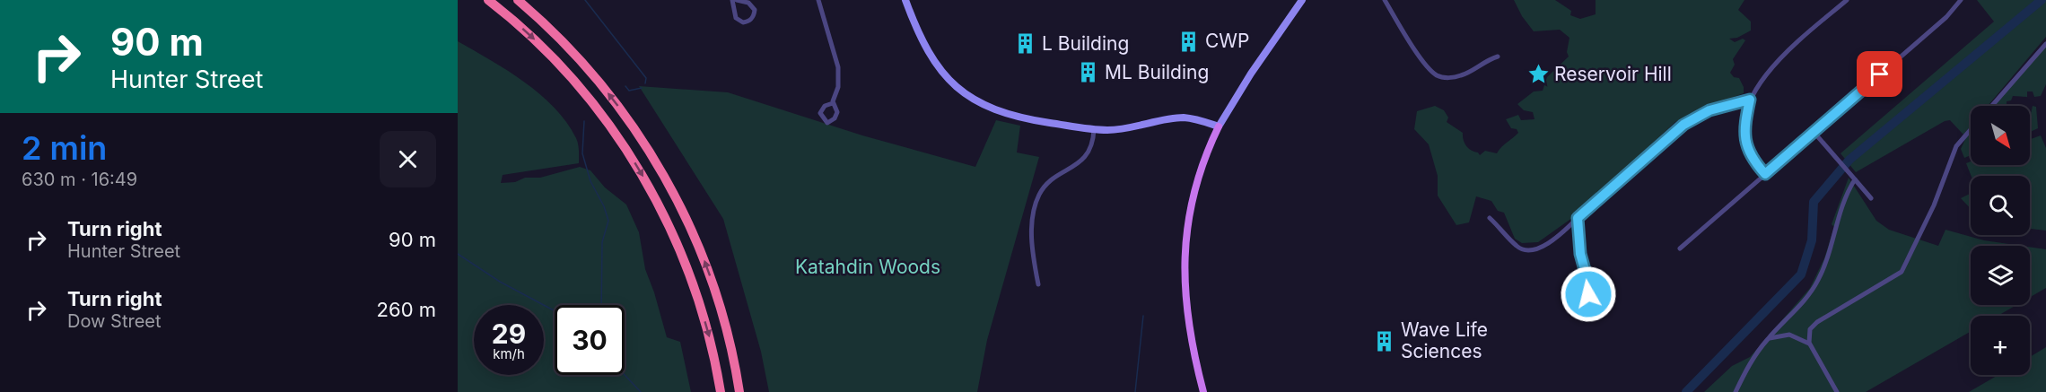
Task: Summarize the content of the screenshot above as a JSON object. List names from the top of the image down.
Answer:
{
  "parks": ["Katahdin Woods"],
  "places": {
    "building": [
      "CWP",
      "L Building",
      "ML Building",
      "Wave Life Sciences"
    ],
    "place": ["Reservoir Hill"]
  },
  "north": "bottom right",
  "page": {
    "turn": ["90 m", "Hunter Street"],
    "map_buttons": "+",
    "heading": ["2 min", "630 m · 16:49"],
    "list": [
      {
        "name": "Turn right",
        "note": "Hunter Street",
        "value": "90 m"
      },
      {
        "name": "Turn right",
        "note": "Dow Street",
        "value": "260 m"
      }
    ],
    "speed": "29 km/h",
    "limit": "30"
  }
}
